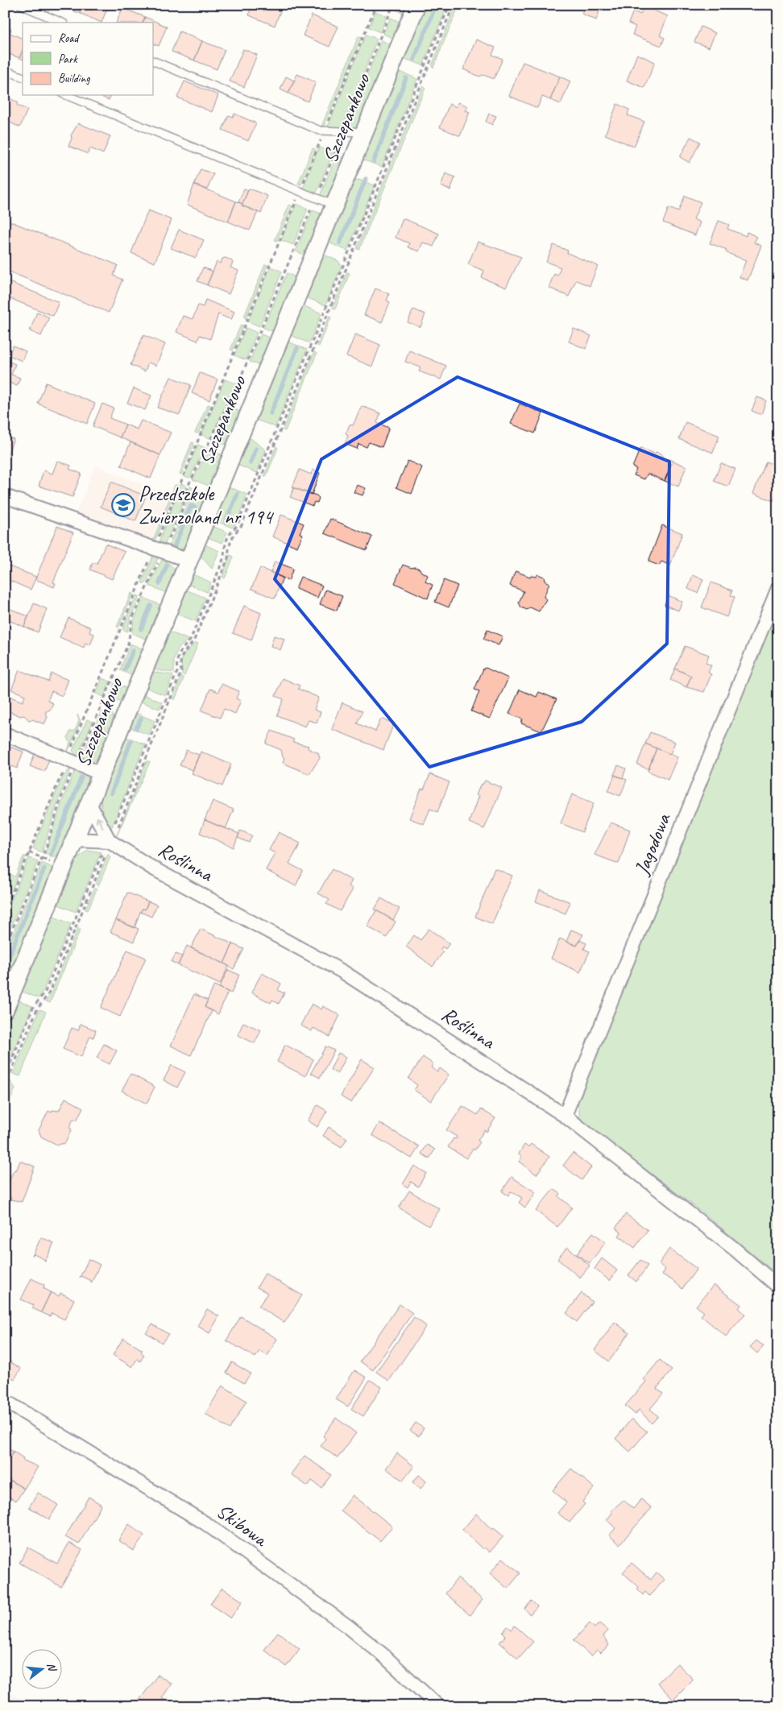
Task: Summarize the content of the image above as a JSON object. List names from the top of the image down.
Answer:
{
  "streets": {
    "street": [
      "Szczepankowo",
      "Jagodowa",
      "Roślinna",
      "Skibowa"
    ]
  },
  "crossings": [
    ["Szczepankowo", "Roślinna"],
    ["Jagodowa", "Roślinna"]
  ],
  "places": {
    "school or university": ["Przedszkole Zwierzoland nr 194"]
  },
  "legend": ["Road", "Park", "Building"],
  "north": "right"
}
